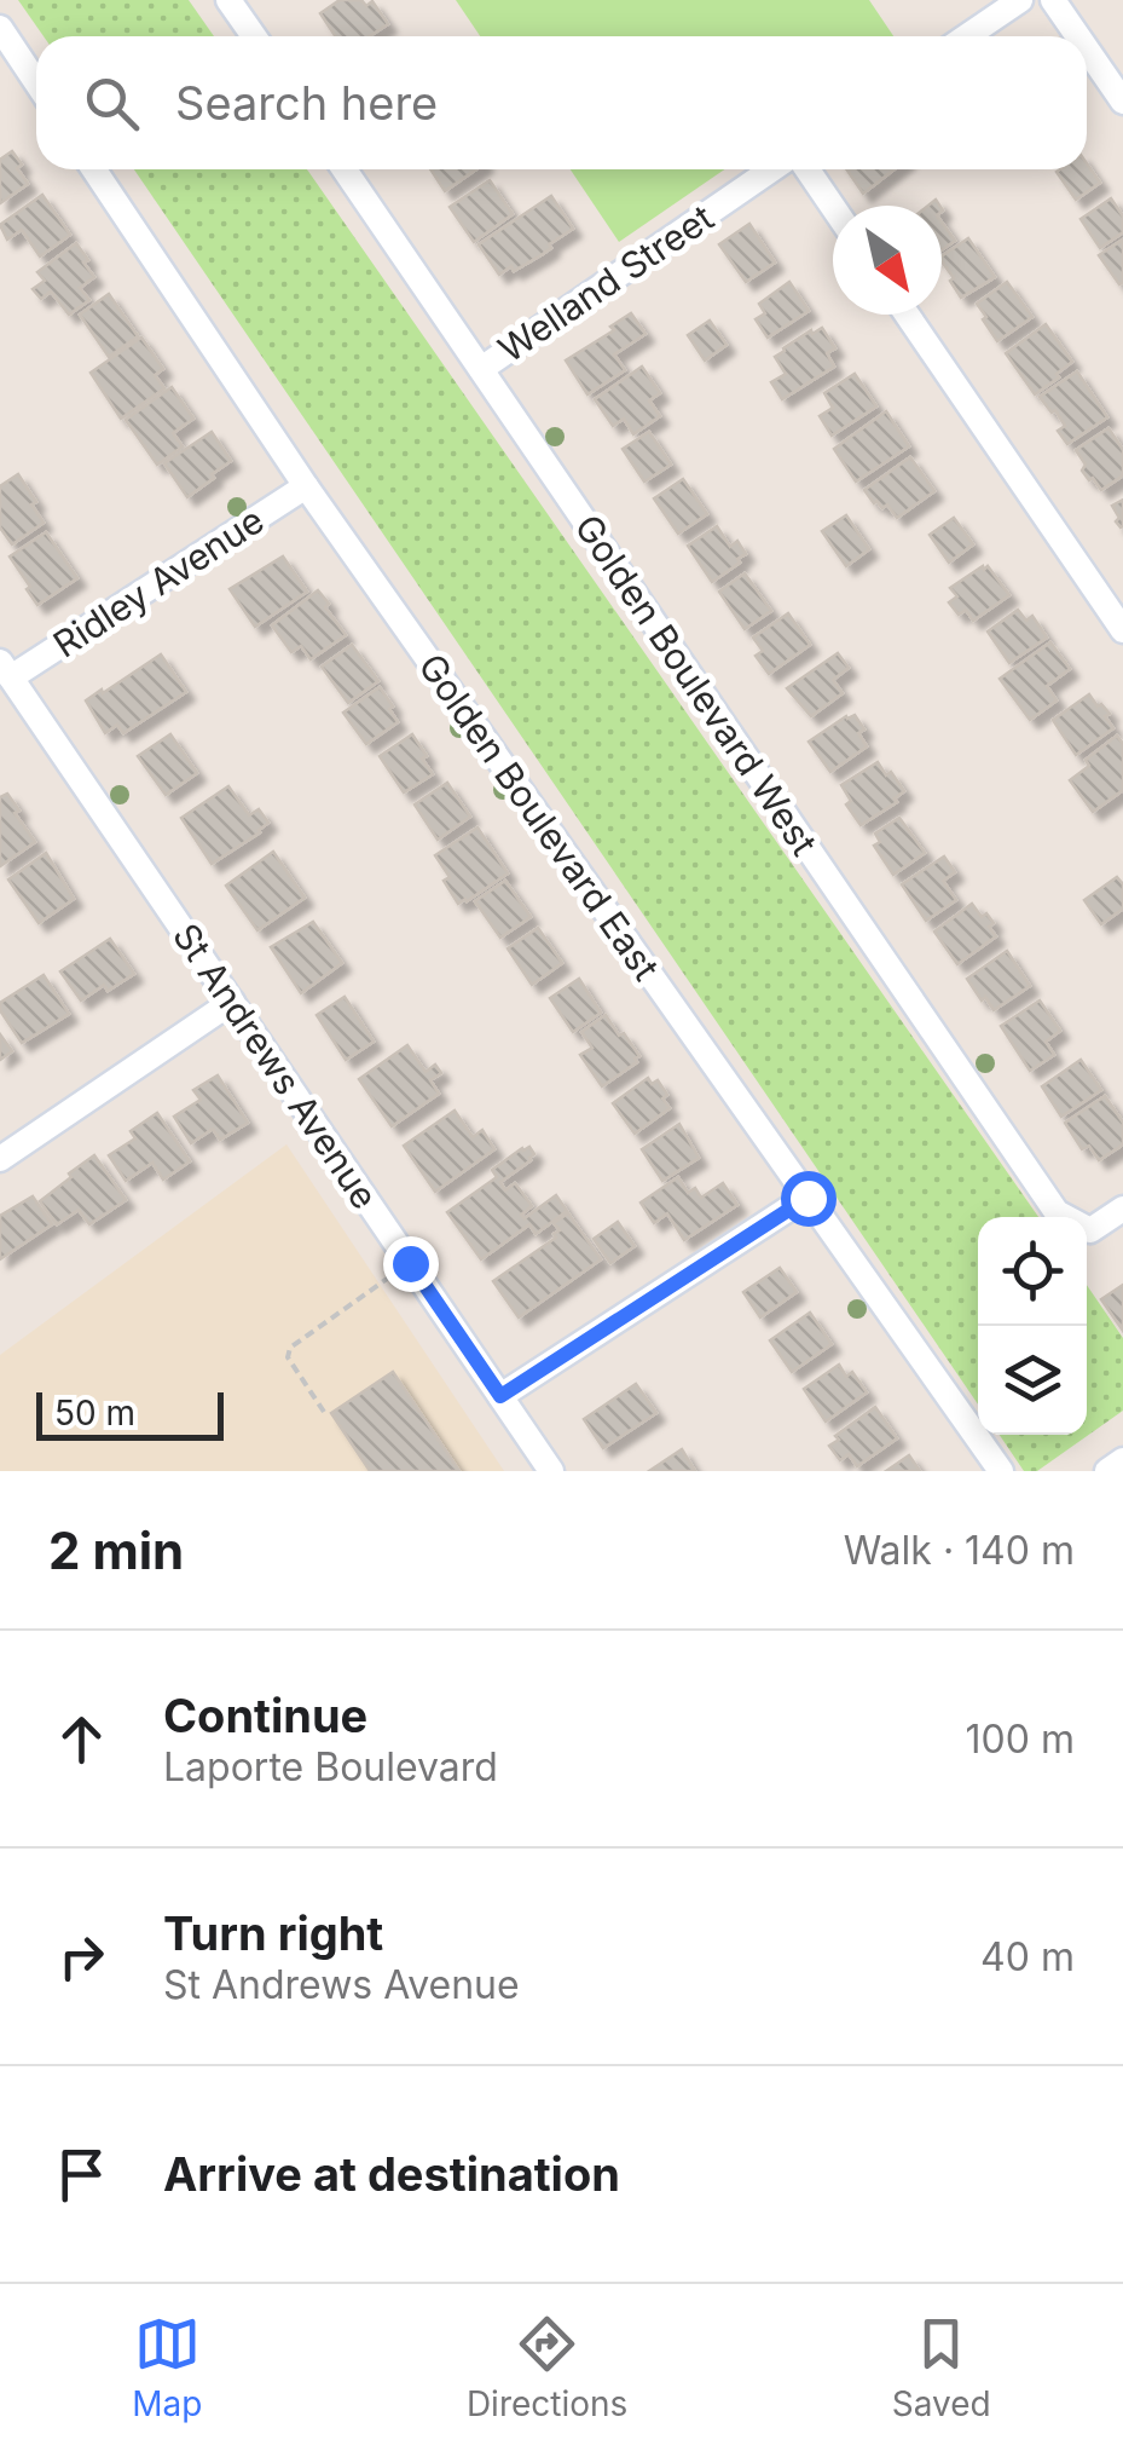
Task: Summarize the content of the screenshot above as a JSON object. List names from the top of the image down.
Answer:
{
  "streets": {
    "street": [
      "Welland Street",
      "Ridley Avenue",
      "Golden Boulevard West",
      "Golden Boulevard East",
      "St Andrews Avenue"
    ]
  },
  "crossings": [
    ["Welland Street", "Golden Boulevard West"],
    ["Ridley Avenue", "Golden Boulevard East"],
    ["Ridley Avenue", "St Andrews Avenue"]
  ],
  "scale_bar": "50 m",
  "north": "bottom right",
  "page": {
    "search": "Search here",
    "scale": "50 m",
    "heading": ["2 min", "Walk · 140 m"],
    "list": [
      ["Continue", "Laporte Boulevard", "100 m"],
      ["Turn right", "St Andrews Avenue", "40 m"],
      "Arrive at destination"
    ],
    "nav": ["Map", "Directions", "Saved"]
  }
}
